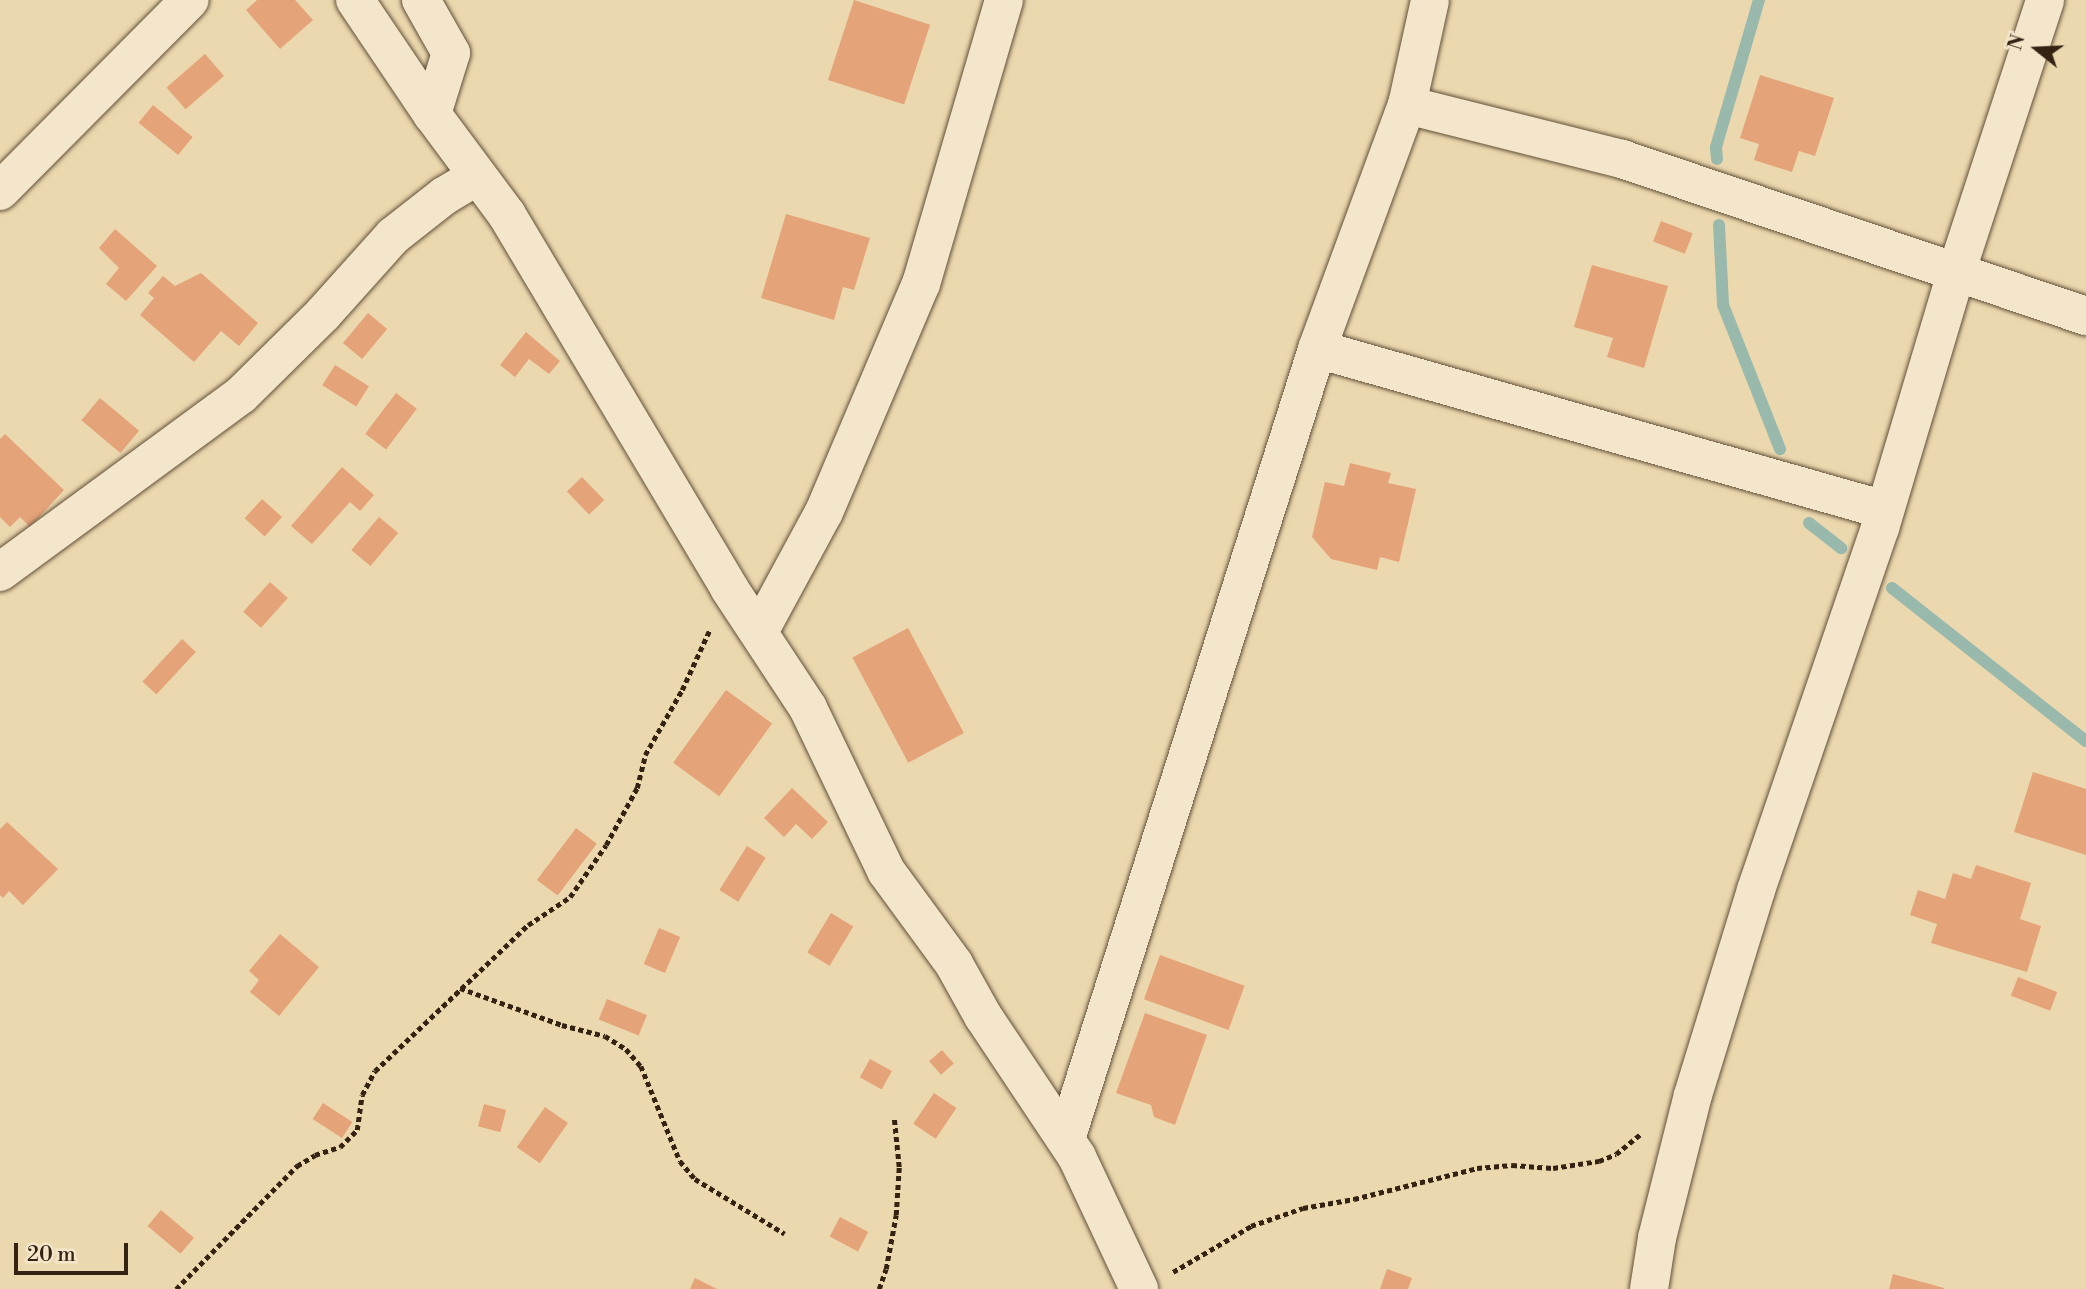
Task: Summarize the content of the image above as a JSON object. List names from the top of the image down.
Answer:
{
  "scale_bar": "20 m",
  "north": "left"
}
